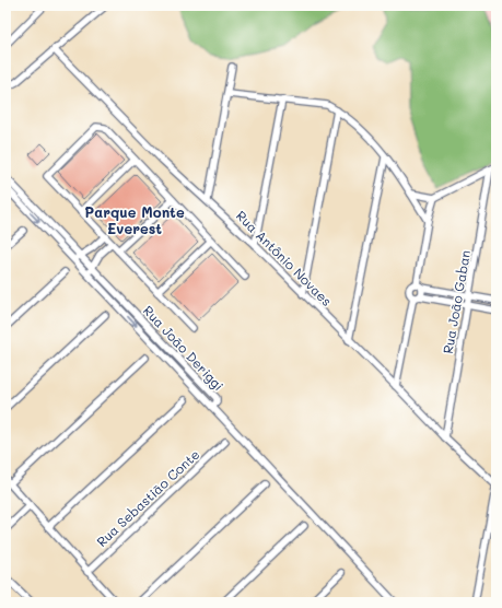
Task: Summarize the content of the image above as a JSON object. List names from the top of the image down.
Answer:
{
  "streets": {
    "street": [
      "Rua Antônio Novaes",
      "Rua João Gaban",
      "Rua João Deriggi",
      "Rua Sebastião Conte"
    ]
  },
  "crossings": [
    ["Rua Antônio Novaes", "Rua João Gaban"]
  ],
  "districts": ["Parque Monte Everest"]
}
